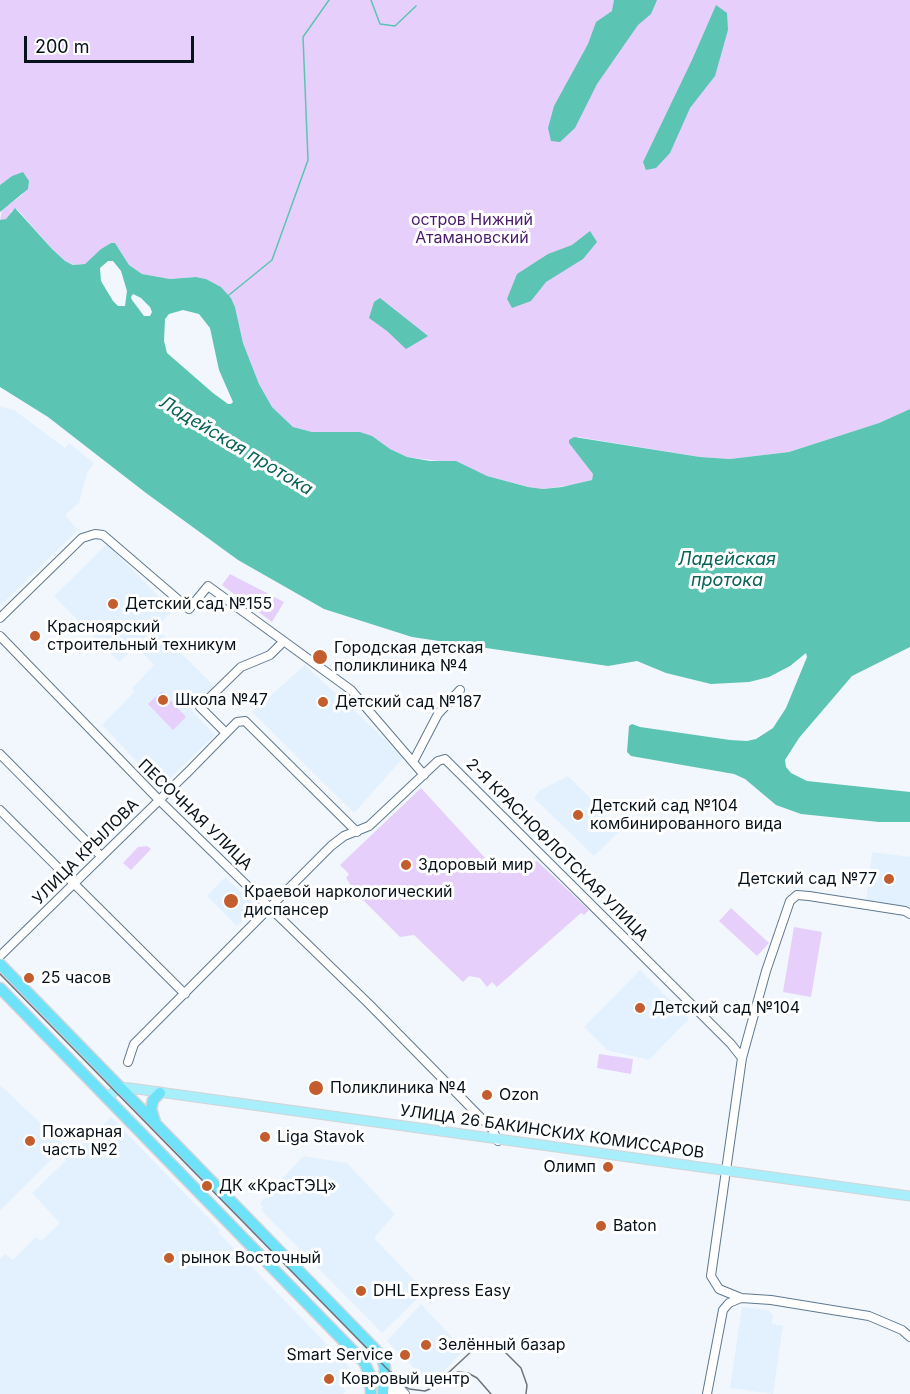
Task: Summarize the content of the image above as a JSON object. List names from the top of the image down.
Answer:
{
  "streets": {
    "main road": ["УЛИЦА 26 БАКИНСКИХ КОМИССАРОВ"],
    "street": ["ПЕСОЧНАЯ УЛИЦА", "2-Я КРАСНОФЛОТСКАЯ УЛИЦА", "УЛИЦА КРЫЛОВА"]
  },
  "crossings": [
    ["ПЕСОЧНАЯ УЛИЦА", "УЛИЦА КРЫЛОВА"],
    ["ПЕСОЧНАЯ УЛИЦА", "УЛИЦА 26 БАКИНСКИХ КОМИССАРОВ"]
  ],
  "water": ["Ладейская протока"],
  "parks": ["остров Нижний Атамановский"],
  "places": [
    "Детский сад №155",
    "Красноярский строительный техникум",
    "Городская детская поликлиника №4",
    "Школа №47",
    "Детский сад №187",
    "Детский сад №104 комбинированного вида",
    "Здоровый мир",
    "Детский сад №77",
    "Краевой наркологический диспансер",
    "25 часов",
    "Детский сад №104",
    "Поликлиника №4",
    "Ozon",
    "Liga Stavok",
    "Пожарная часть №2",
    "Олимп",
    "ДК «КрасТЭЦ»",
    "Baton",
    "рынок Восточный",
    "DHL Express Easy",
    "Зелённый базар",
    "Smart Service",
    "Ковровый центр"
  ],
  "scale_bar": "200 m"
}
